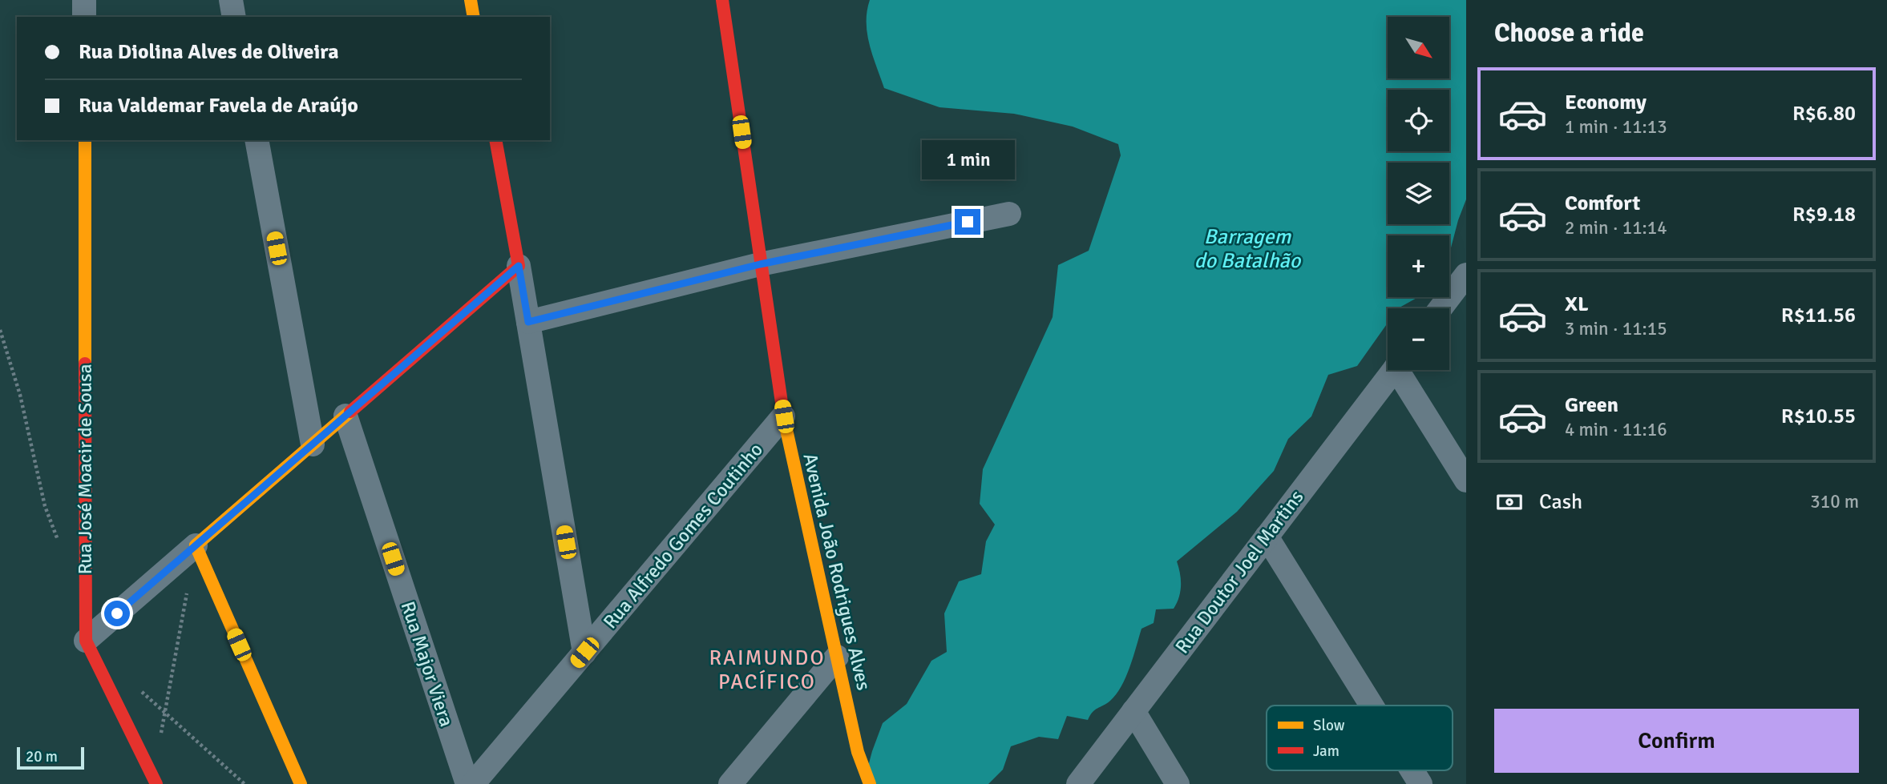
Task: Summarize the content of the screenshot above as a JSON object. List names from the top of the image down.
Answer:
{
  "streets": {
    "street": [
      "Rua José Moacir de Sousa",
      "Rua Alfredo Gomes Coutinho",
      "Avenida João Rodrigues Alves",
      "Rua Doutor Joel Martins",
      "Rua Major Viera"
    ]
  },
  "crossings": [
    ["Rua Alfredo Gomes Coutinho", "Avenida João Rodrigues Alves"]
  ],
  "districts": ["RAIMUNDO PACÍFICO"],
  "water": ["Barragem do Batalhão"],
  "legend": ["Slow", "Jam"],
  "scale_bar": "20 m",
  "north": "bottom right",
  "page": {
    "heading": "Choose a ride",
    "map_buttons": ["+", "−"],
    "banner": ["Rua Diolina Alves de Oliveira", "Rua Valdemar Favela de Araújo"],
    "list": [
      {
        "name": "Economy",
        "note": "1 min · 11:13",
        "value": "R$6.80"
      },
      {
        "name": "Comfort",
        "note": "2 min · 11:14",
        "value": "R$9.18"
      },
      {
        "name": "XL",
        "note": "3 min · 11:15",
        "value": "R$11.56"
      },
      {
        "name": "Green",
        "note": "4 min · 11:16",
        "value": "R$10.55"
      }
    ],
    "bubble": "1 min",
    "pay": ["Cash", "310 m"],
    "buttons": "Confirm",
    "scale": "20 m"
  }
}
